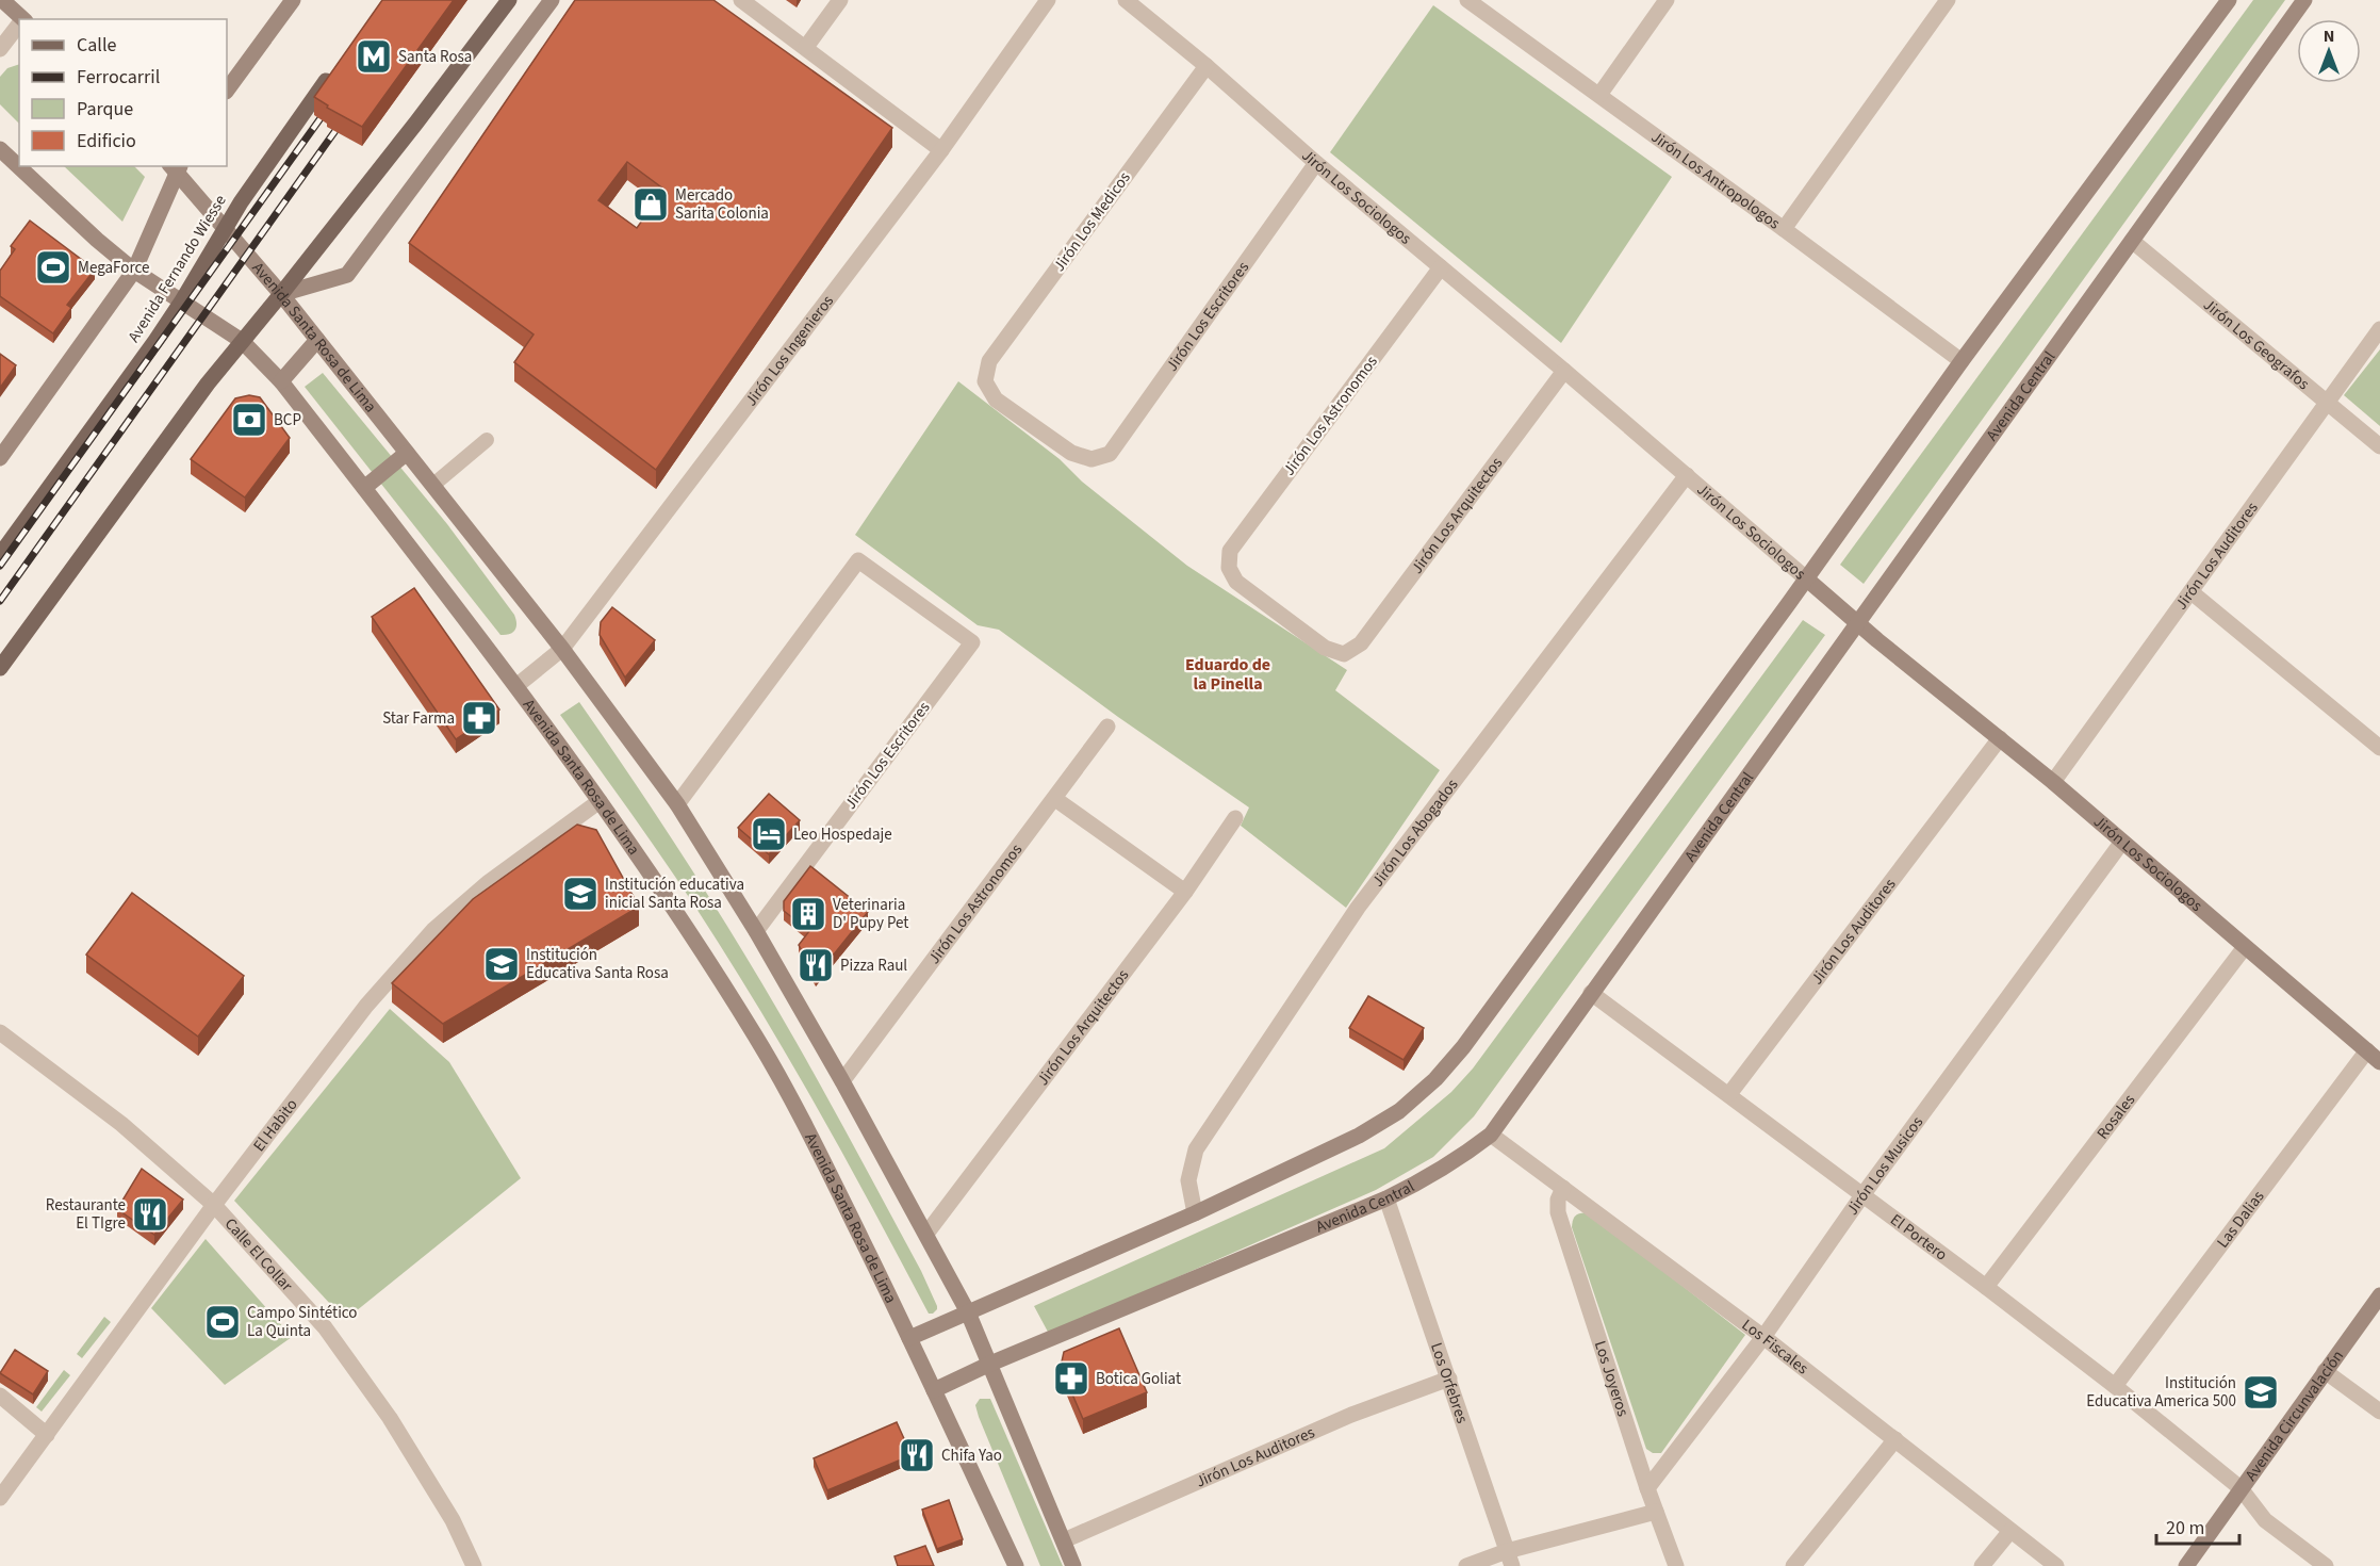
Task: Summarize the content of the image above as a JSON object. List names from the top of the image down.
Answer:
{
  "streets": {
    "main road": [
      "Jirón Los Sociologos",
      "Avenida Fernando Wiesse",
      "Avenida Santa Rosa de Lima",
      "Avenida Central",
      "Avenida Circunvalación"
    ],
    "street": [
      "Jirón Los Antropologos",
      "Jirón Los Medicos",
      "Jirón Los Escritores",
      "Jirón Los Geografos",
      "Jirón Los Ingenieros",
      "Jirón Los Astronomos",
      "Jirón Los Arquitectos",
      "Jirón Los Auditores",
      "Jirón Los Abogados",
      "Rosales",
      "El Habito",
      "Jirón Los Musicos",
      "Las Dalias",
      "El Portero",
      "Calle El Collar",
      "Los Fiscales",
      "Los Joyeros",
      "Los Orfebres"
    ]
  },
  "crossings": [
    ["Jirón Los Sociologos", "Jirón Los Medicos"],
    ["Jirón Los Sociologos", "Jirón Los Escritores"],
    ["Jirón Los Sociologos", "Avenida Central"],
    ["Jirón Los Sociologos", "Jirón Los Astronomos"],
    ["Jirón Los Sociologos", "Jirón Los Arquitectos"],
    ["Jirón Los Sociologos", "Jirón Los Auditores"],
    ["Jirón Los Sociologos", "Jirón Los Abogados"],
    ["Jirón Los Sociologos", "Rosales"],
    ["Jirón Los Sociologos", "Jirón Los Musicos"],
    ["Jirón Los Sociologos", "Las Dalias"],
    ["Jirón Los Medicos", "Jirón Los Escritores"],
    ["Avenida Fernando Wiesse", "Avenida Santa Rosa de Lima"],
    ["Jirón Los Escritores", "Avenida Santa Rosa de Lima"],
    ["Avenida Santa Rosa de Lima", "Jirón Los Ingenieros"],
    ["Avenida Santa Rosa de Lima", "Avenida Central"],
    ["Avenida Santa Rosa de Lima", "Jirón Los Astronomos"],
    ["Avenida Santa Rosa de Lima", "Jirón Los Arquitectos"],
    ["Avenida Santa Rosa de Lima", "Jirón Los Auditores"],
    ["Avenida Santa Rosa de Lima", "El Habito"],
    ["Jirón Los Geografos", "Avenida Central"],
    ["Jirón Los Geografos", "Jirón Los Auditores"],
    ["Avenida Central", "El Portero"],
    ["Avenida Central", "Los Fiscales"],
    ["Avenida Central", "Los Orfebres"],
    ["Jirón Los Astronomos", "Jirón Los Arquitectos"],
    ["Jirón Los Auditores", "El Portero"],
    ["Jirón Los Auditores", "Los Orfebres"],
    ["Rosales", "El Portero"],
    ["El Habito", "Calle El Collar"],
    ["Jirón Los Musicos", "El Portero"],
    ["Jirón Los Musicos", "Los Fiscales"],
    ["Jirón Los Musicos", "Los Joyeros"],
    ["Las Dalias", "El Portero"],
    ["El Portero", "Avenida Circunvalación"],
    ["Los Fiscales", "Los Joyeros"]
  ],
  "districts": ["Eduardo de la Pinella"],
  "places": {
    "metro station": ["Santa Rosa"],
    "shop": ["Mercado Sarita Colonia"],
    "sports": ["MegaForce", "Campo Sintético La Quinta"],
    "bank": ["BCP"],
    "pharmacy": ["Star Farma", "Botica Goliat"],
    "hotel": ["Leo Hospedaje"],
    "school or university": ["Institución educativa inicial Santa Rosa", "Institución Educativa Santa Rosa", "Institución Educativa America 500"],
    "building": ["Veterinaria D' Pupy Pet"],
    "restaurant": ["Pizza Raul", "Restaurante El TIgre", "Chifa Yao"]
  },
  "legend": [
    "Calle",
    "Ferrocarril",
    "Parque",
    "Edificio"
  ],
  "scale_bar": "20 m",
  "north": "top"
}
